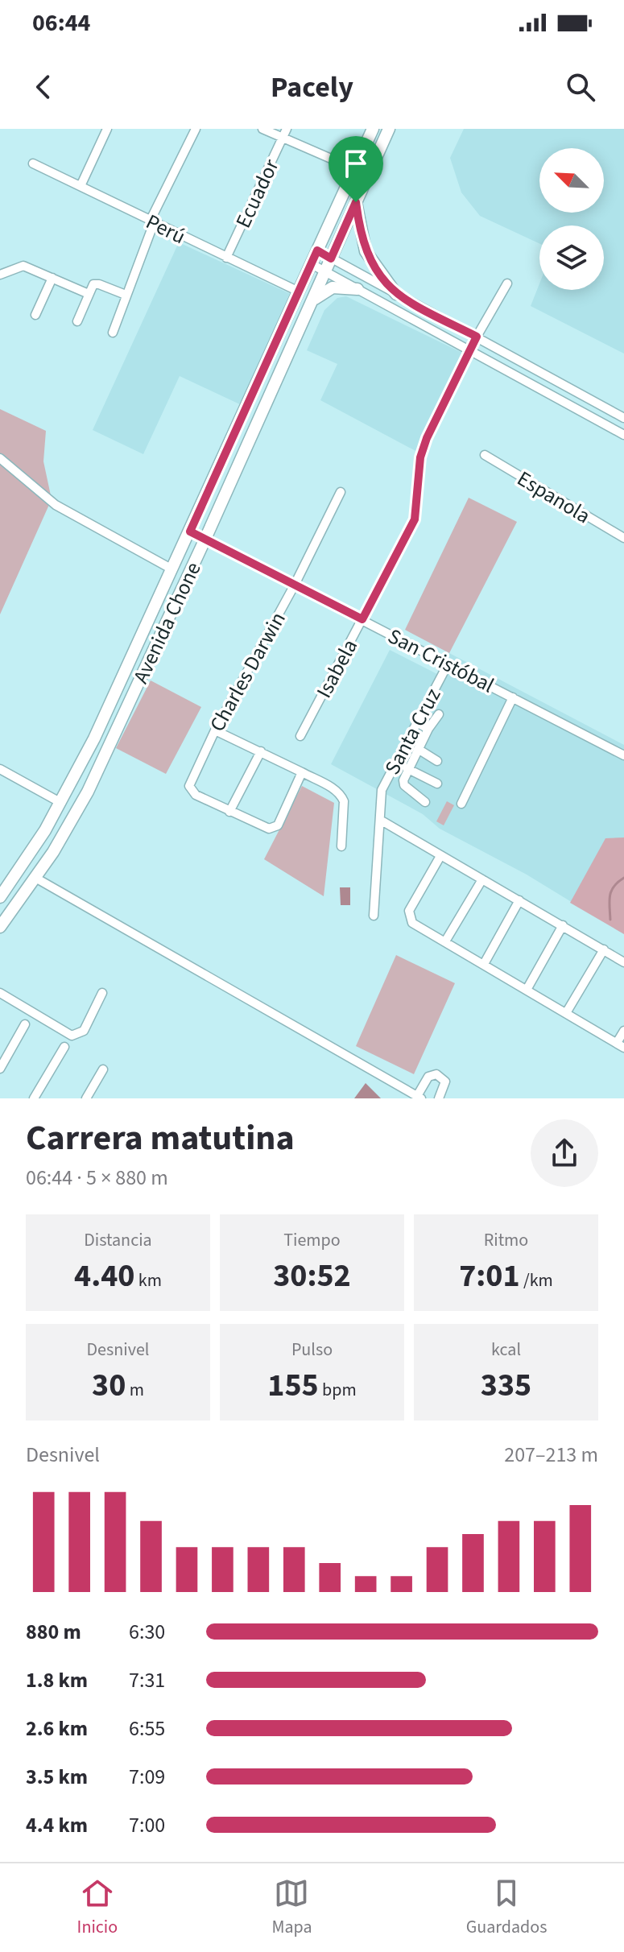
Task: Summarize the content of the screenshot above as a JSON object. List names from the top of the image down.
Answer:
{
  "streets": {
    "main road": ["Avenida Chone"],
    "street": [
      "Ecuador",
      "Perú",
      "Espanola",
      "San Cristóbal",
      "Isabela",
      "Charles Darwin",
      "Santa Cruz"
    ]
  },
  "crossings": [
    ["Ecuador", "Perú"],
    ["Perú", "Avenida Chone"],
    ["Avenida Chone", "San Cristóbal"],
    ["San Cristóbal", "Isabela"],
    ["San Cristóbal", "Charles Darwin"],
    ["San Cristóbal", "Santa Cruz"]
  ],
  "north": "top left",
  "page": {
    "status": "06:44",
    "header": "Pacely",
    "heading": ["Carrera matutina", "06:44 · 5 × 880 m"],
    "stats": [
      ["Distancia", "4.40 km"],
      ["Tiempo", "30:52"],
      ["Ritmo", "7:01 /km"],
      ["Desnivel", "30 m"],
      ["Pulso", "155 bpm"],
      ["kcal", "335"]
    ],
    "chart": ["Desnivel", "207–213 m"],
    "list": [
      {
        "name": "880 m",
        "note": "6:30"
      },
      {
        "name": "1.8 km",
        "note": "7:31"
      },
      {
        "name": "2.6 km",
        "note": "6:55"
      },
      {
        "name": "3.5 km",
        "note": "7:09"
      },
      {
        "name": "4.4 km",
        "note": "7:00"
      }
    ],
    "tabs": ["Inicio", "Mapa", "Guardados"]
  }
}
